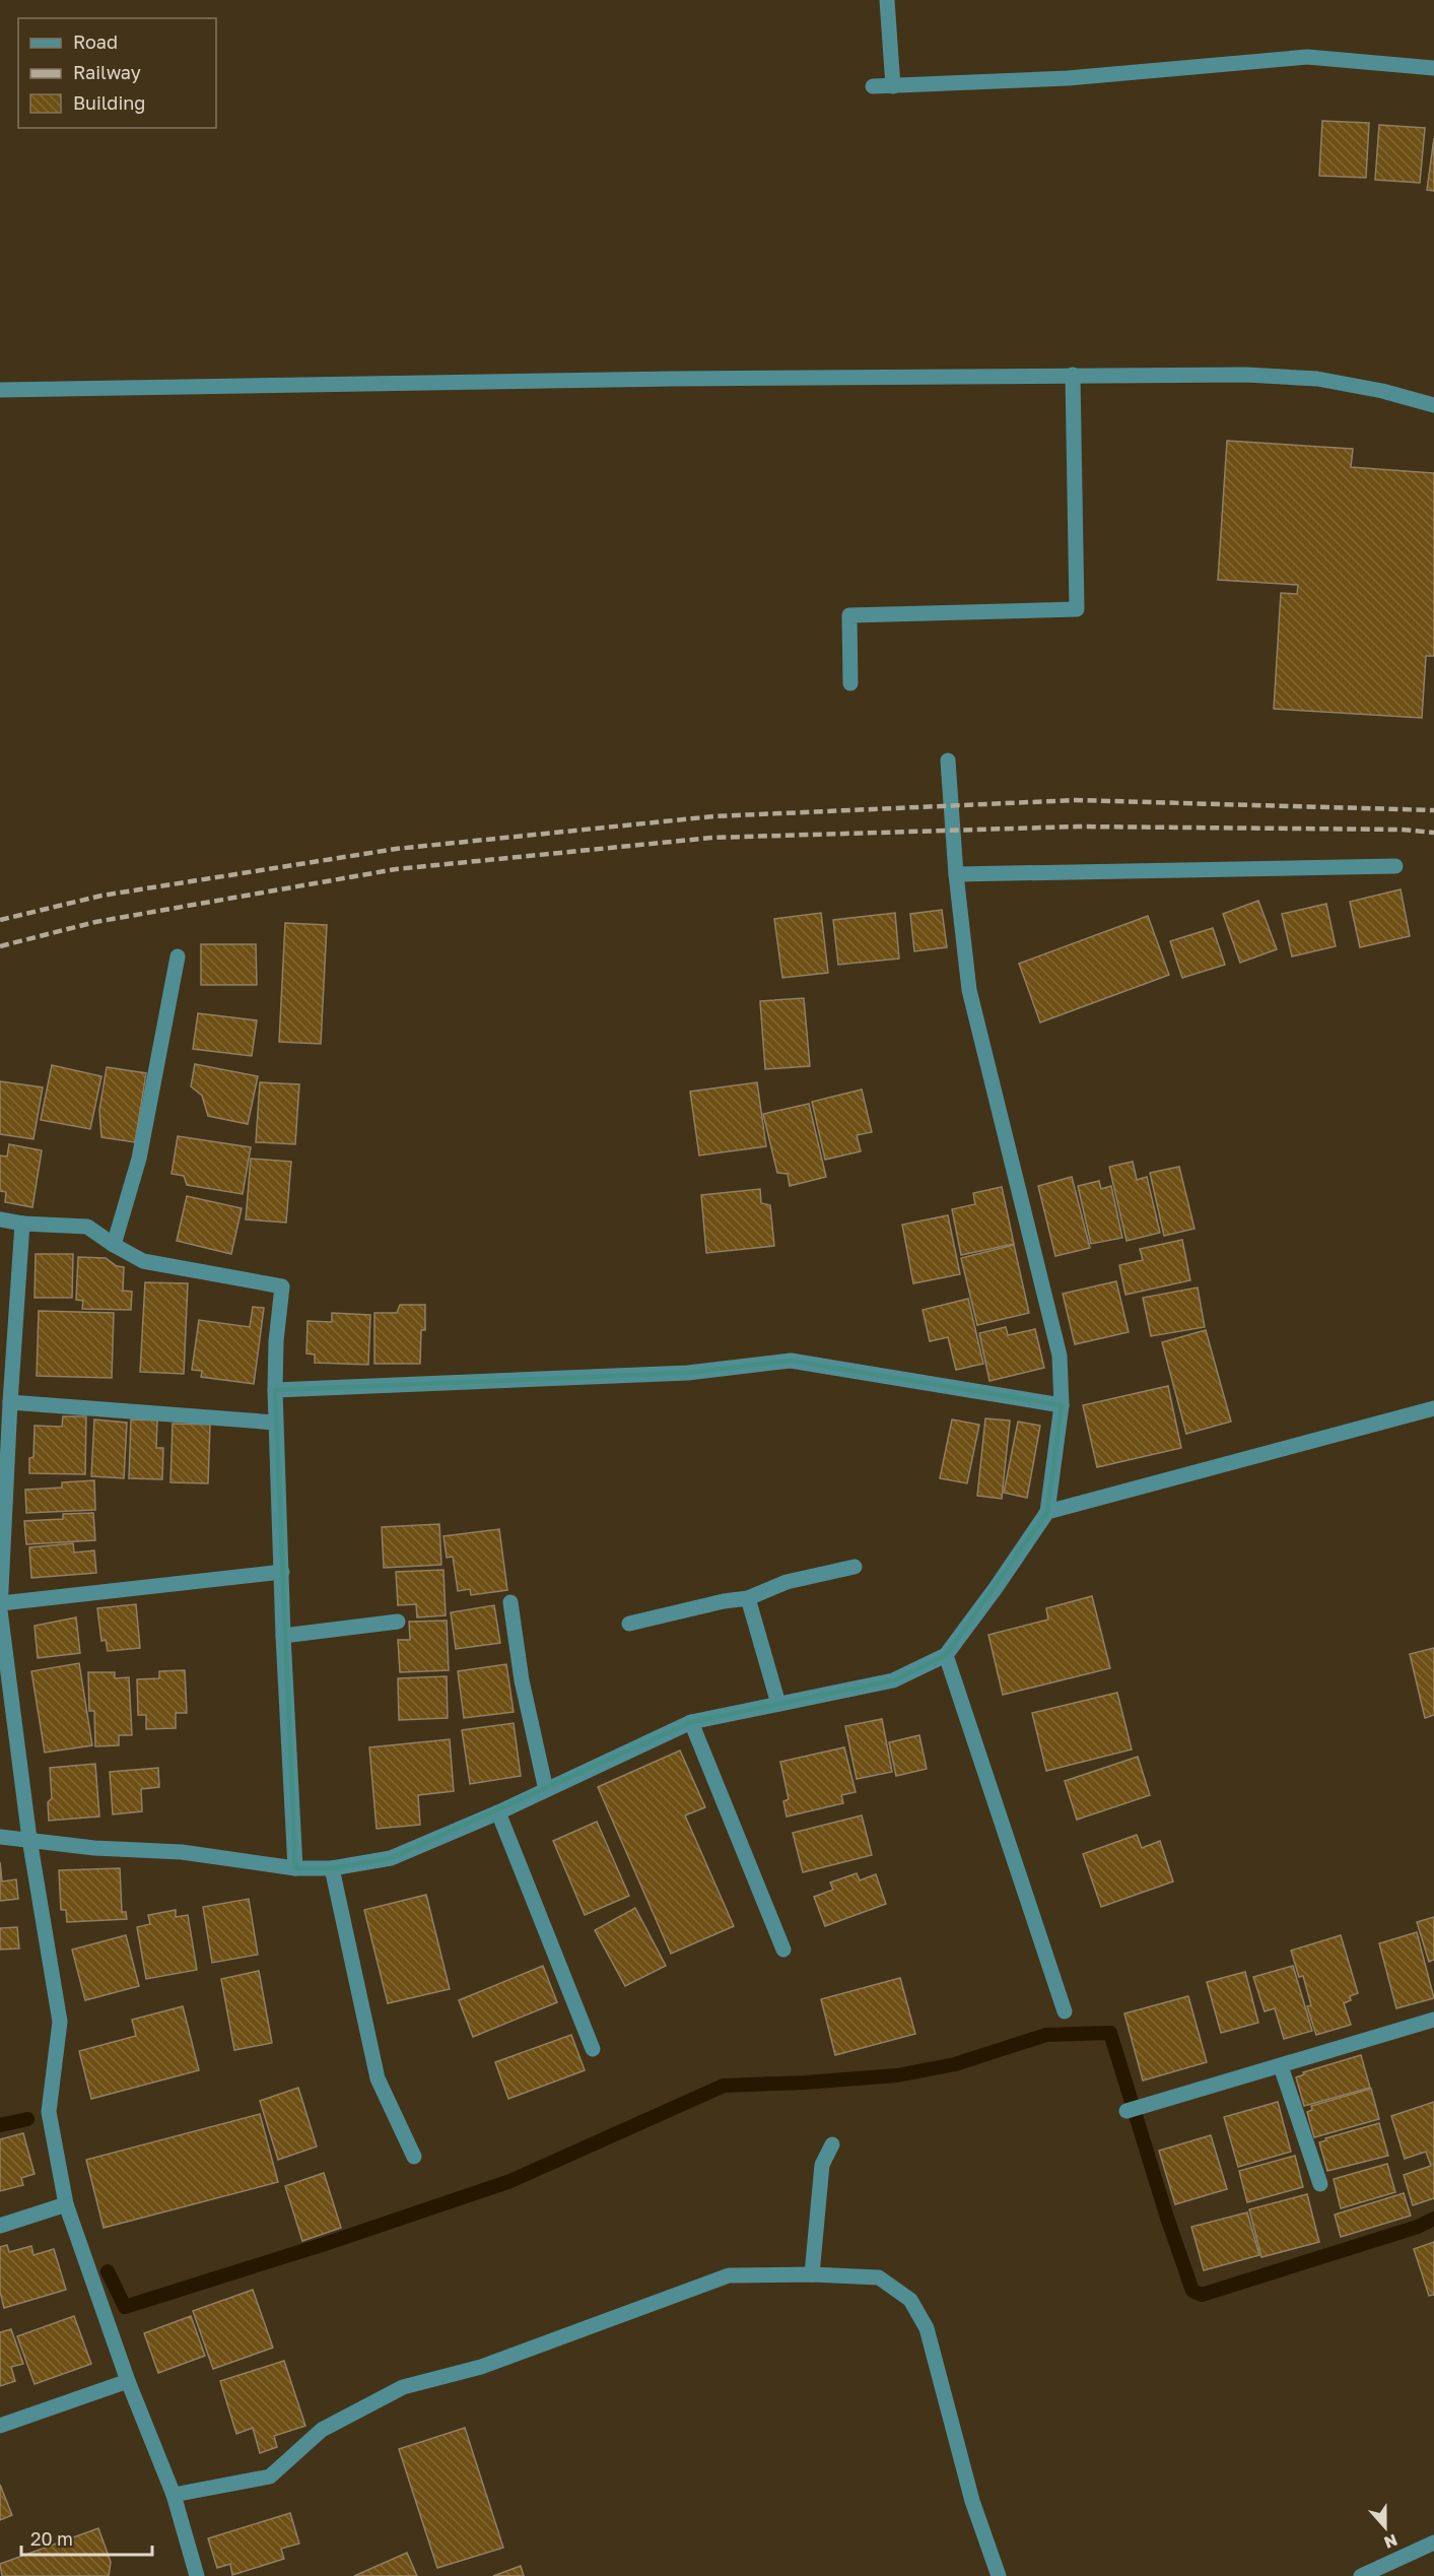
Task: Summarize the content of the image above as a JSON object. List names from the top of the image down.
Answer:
{
  "legend": ["Road", "Railway", "Building"],
  "scale_bar": "20 m",
  "north": "bottom"
}
